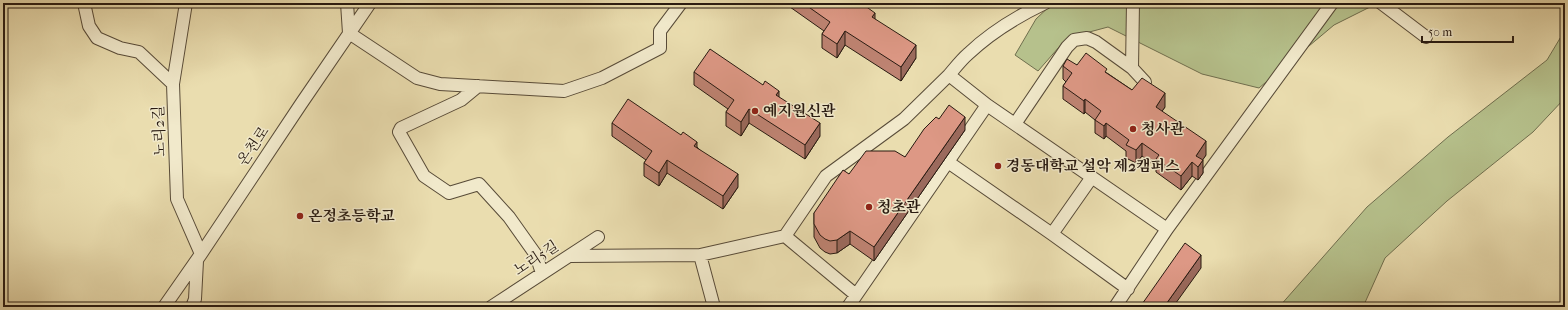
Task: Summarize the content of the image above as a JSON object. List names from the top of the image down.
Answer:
{
  "streets": {
    "street": ["노리2길", "온천로", "노리5길"]
  },
  "crossings": [
    ["노리2길", "온천로"]
  ],
  "places": [
    "예지원신관",
    "청사관",
    "경동대학교 설악 제2캠퍼스",
    "청초관",
    "온정초등학교"
  ],
  "scale_bar": "50 m"
}
